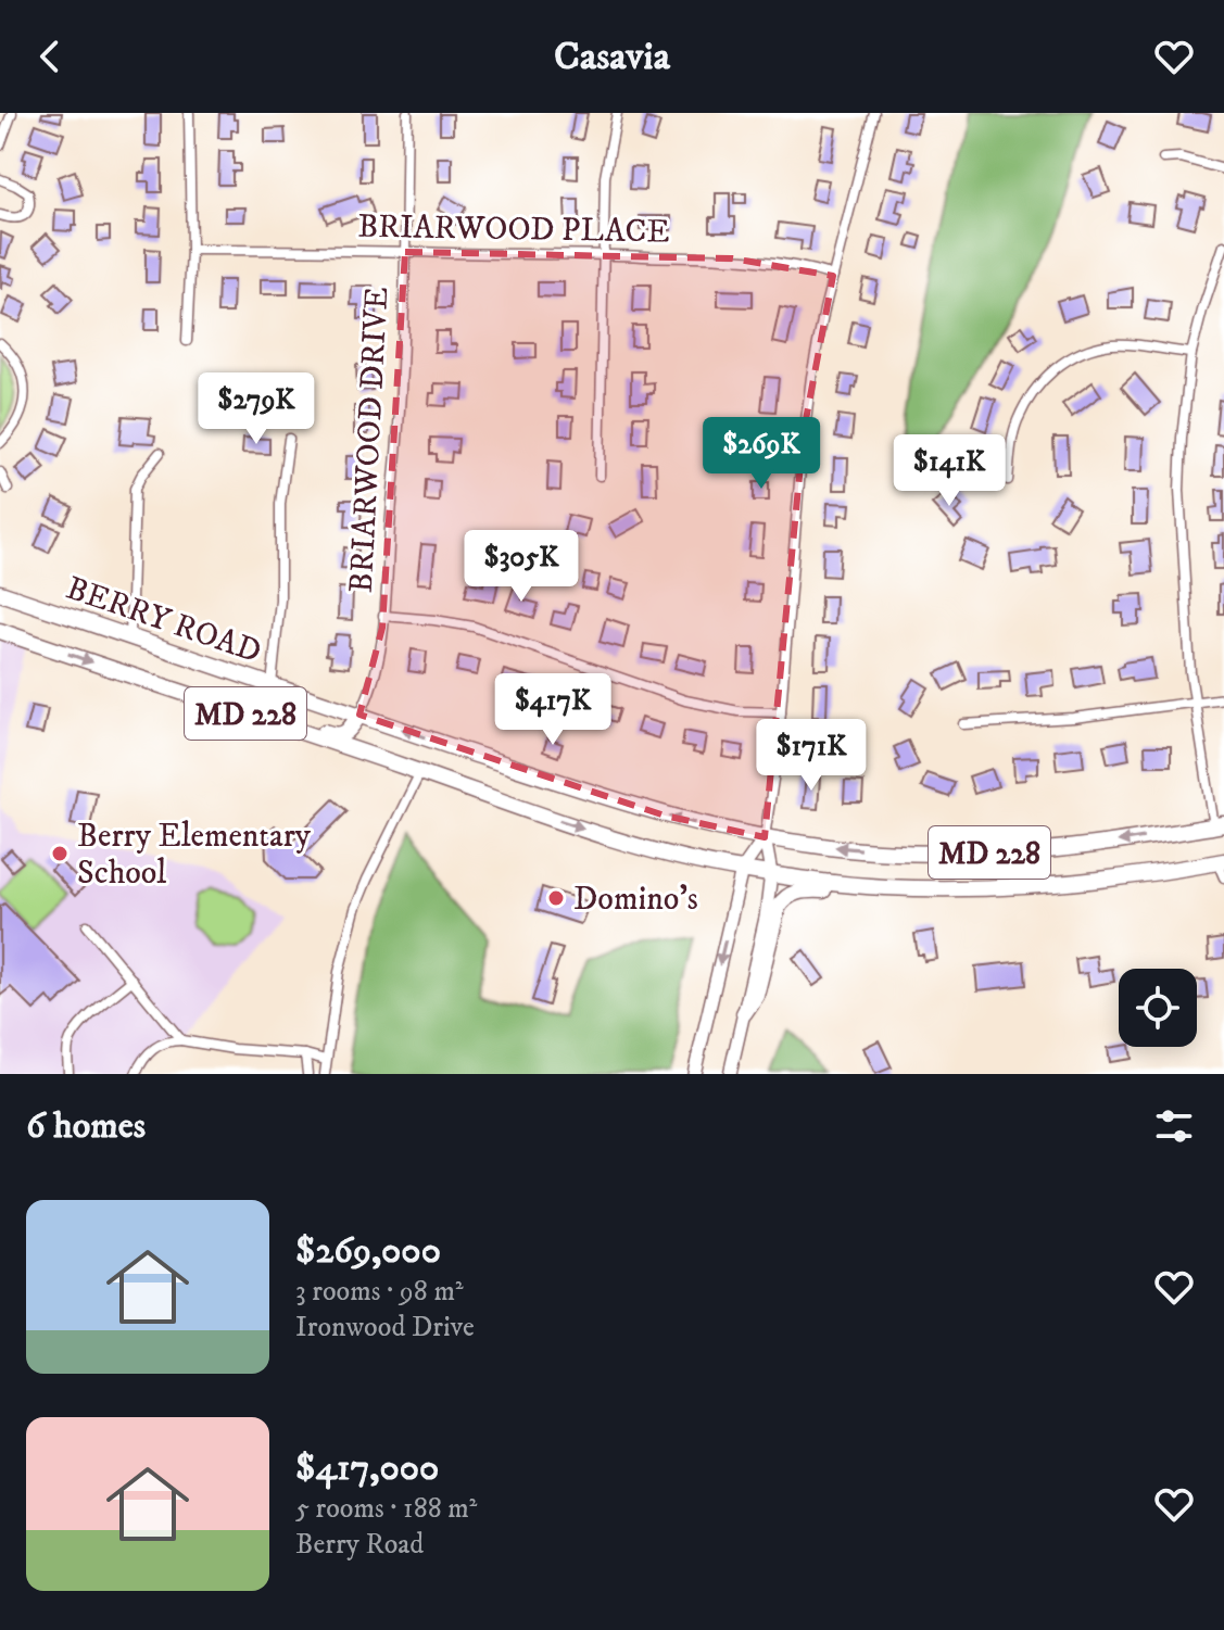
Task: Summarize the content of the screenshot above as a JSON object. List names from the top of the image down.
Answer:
{
  "streets": {
    "highway": ["BERRY ROAD", "MD 228"],
    "street": ["BRIARWOOD PLACE", "BRIARWOOD DRIVE"]
  },
  "crossings": [
    ["BRIARWOOD PLACE", "BRIARWOOD DRIVE"],
    ["BRIARWOOD DRIVE", "BERRY ROAD"]
  ],
  "places": ["Berry Elementary School", "Domino's"],
  "page": {
    "header": "Casavia",
    "price": [
      "$279K",
      "$269K",
      "$141K",
      "$305K",
      "$417K",
      "$171K"
    ],
    "heading": "6 homes",
    "list": [
      {
        "name": "$269,000",
        "note": "3 rooms · 98 m² · Ironwood Drive"
      },
      {
        "name": "$417,000",
        "note": "5 rooms · 188 m² · Berry Road"
      }
    ]
  }
}
